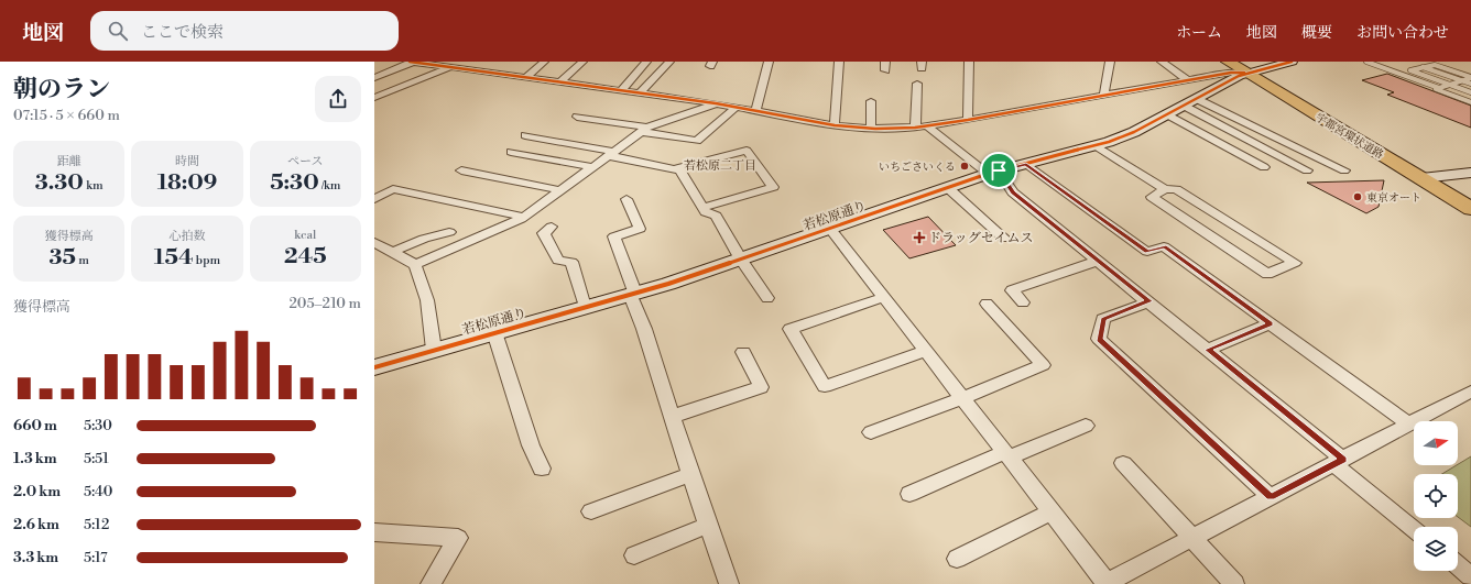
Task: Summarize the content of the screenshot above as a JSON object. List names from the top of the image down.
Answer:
{
  "streets": {
    "highway": ["宇都宮環状道路"],
    "street": ["若松原通り"]
  },
  "crossings": [
    ["宇都宮環状道路", "若松原通り"]
  ],
  "districts": ["若松原二丁目"],
  "places": {
    "other": ["いちごさいくる", "東京オート"],
    "health": ["ドラッグセイムス"]
  },
  "north": "right",
  "page": {
    "header": "地図",
    "search": "ここで検索",
    "nav": [
      "ホーム",
      "地図",
      "概要",
      "お問い合わせ"
    ],
    "heading": ["朝のラン", "07:15 · 5 × 660 m"],
    "stats": [
      ["距離", "3.30 km"],
      ["時間", "18:09"],
      ["ペース", "5:30 /km"],
      ["獲得標高", "35 m"],
      ["心拍数", "154 bpm"],
      ["kcal", "245"]
    ],
    "chart": ["獲得標高", "205–210 m"],
    "list": [
      {
        "name": "660 m",
        "note": "5:30"
      },
      {
        "name": "1.3 km",
        "note": "5:51"
      },
      {
        "name": "2.0 km",
        "note": "5:40"
      },
      {
        "name": "2.6 km",
        "note": "5:12"
      },
      {
        "name": "3.3 km",
        "note": "5:17"
      }
    ]
  }
}
